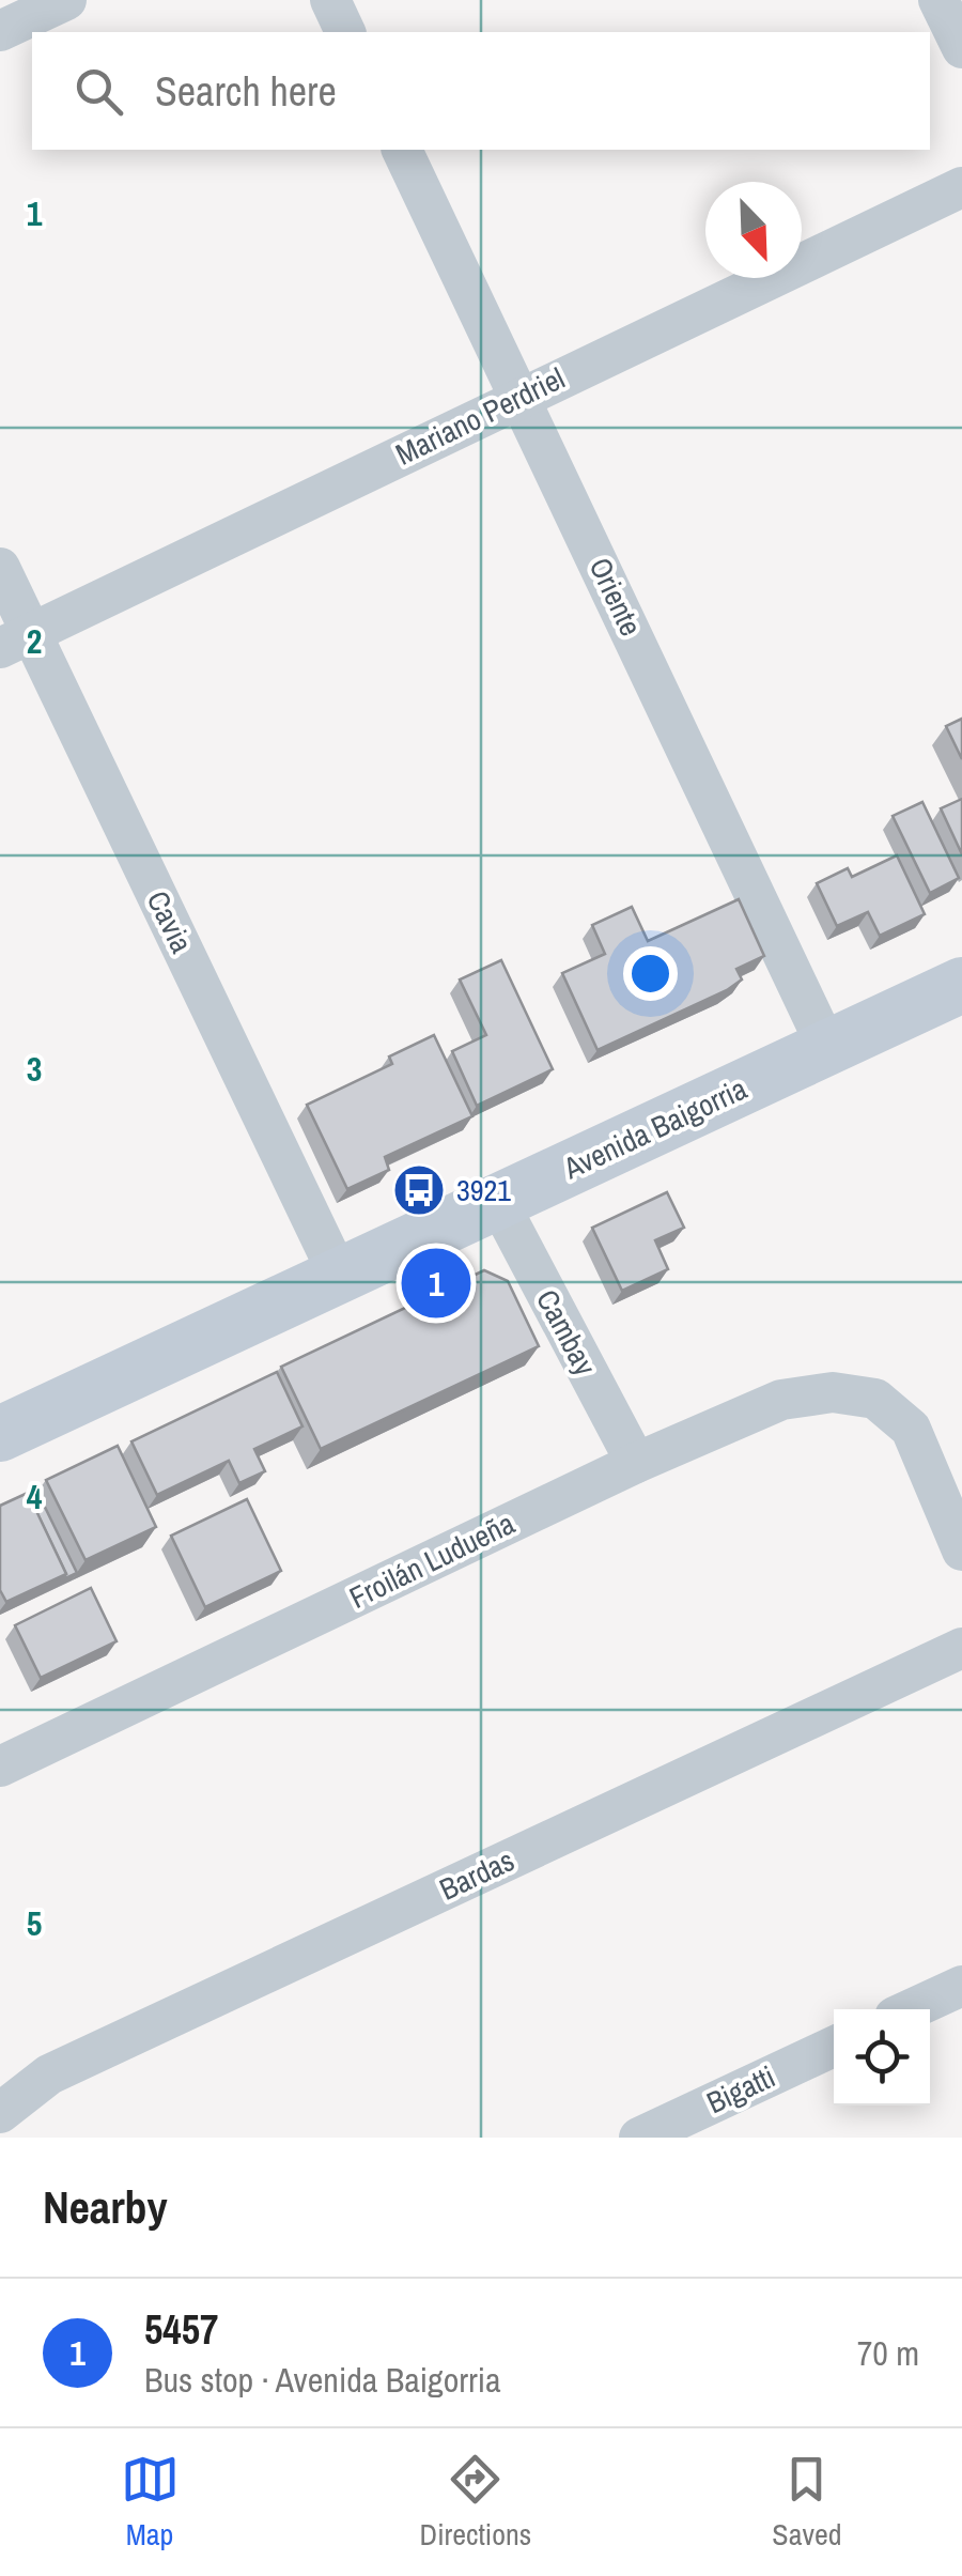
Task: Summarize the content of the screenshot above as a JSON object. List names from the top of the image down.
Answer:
{
  "streets": {
    "main road": ["Avenida Baigorria"],
    "street": [
      "Mariano Perdriel",
      "Oriente",
      "Cavia",
      "Cambay",
      "Froilán Ludueña",
      "Bardas",
      "Bigatti"
    ]
  },
  "crossings": [
    ["Mariano Perdriel", "Oriente"],
    ["Mariano Perdriel", "Cavia"],
    ["Oriente", "Avenida Baigorria"],
    ["Cavia", "Avenida Baigorria"],
    ["Avenida Baigorria", "Cambay"],
    ["Cambay", "Froilán Ludueña"]
  ],
  "places": {
    "bus stop": ["3921"]
  },
  "north": "bottom right",
  "page": {
    "search": "Search here",
    "pins": "1",
    "heading": "Nearby",
    "list": [
      {
        "mark": "1",
        "name": "5457",
        "note": "Bus stop · Avenida Baigorria",
        "value": "70 m"
      }
    ],
    "nav": ["Map", "Directions", "Saved"]
  },
  "grid": {
    "rows": [
      "1",
      "2",
      "3",
      "4",
      "5"
    ]
  }
}
